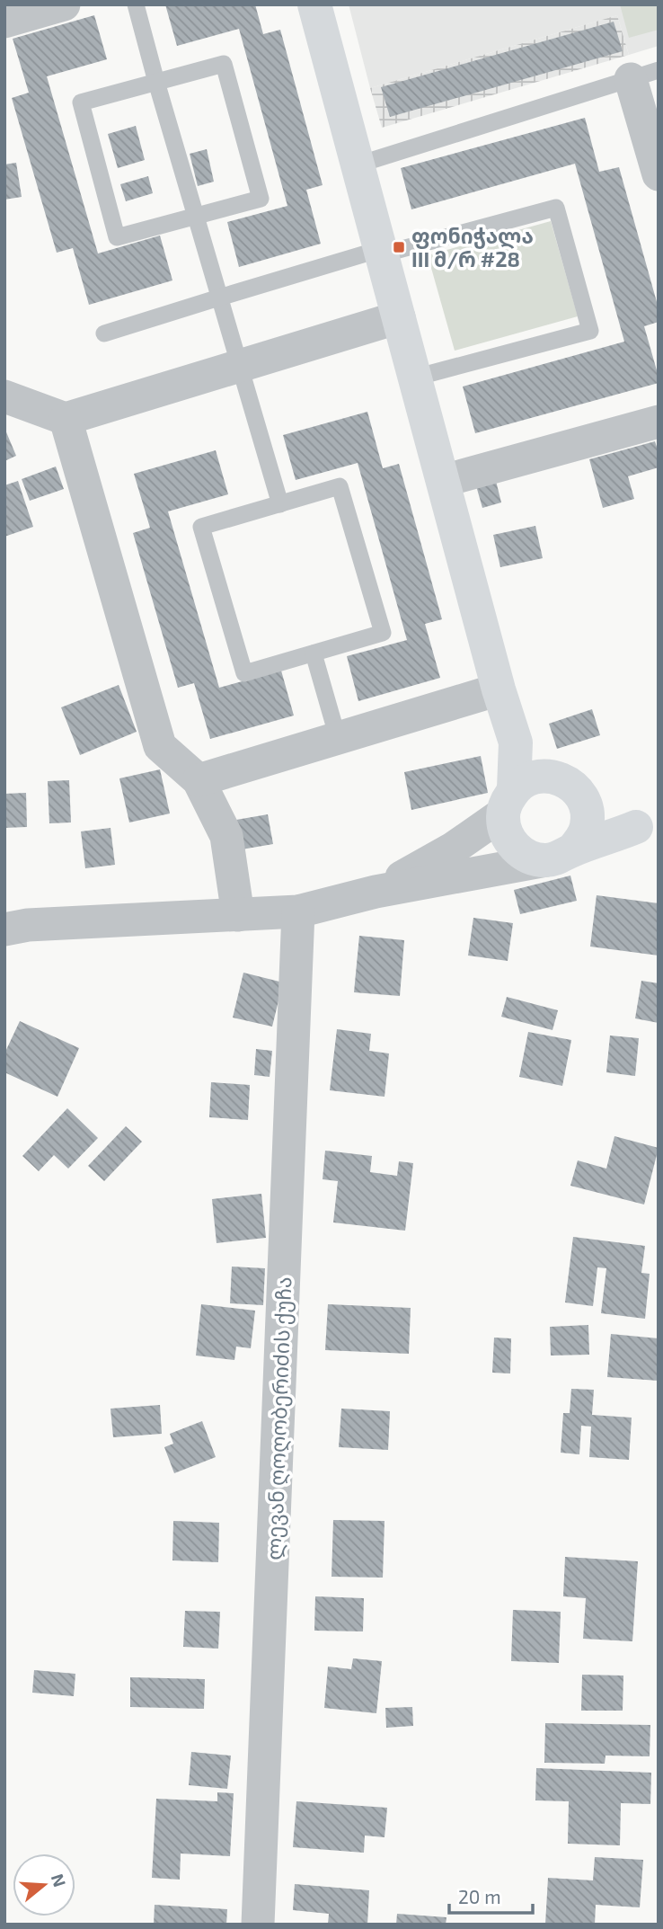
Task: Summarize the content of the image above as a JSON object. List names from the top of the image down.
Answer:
{
  "streets": {
    "street": ["ლევან ღოღობერიძის ქუჩა"]
  },
  "places": {
    "transit": ["ფონიჭალა III მ/რ #28"]
  },
  "scale_bar": "20 m",
  "north": "right"
}
